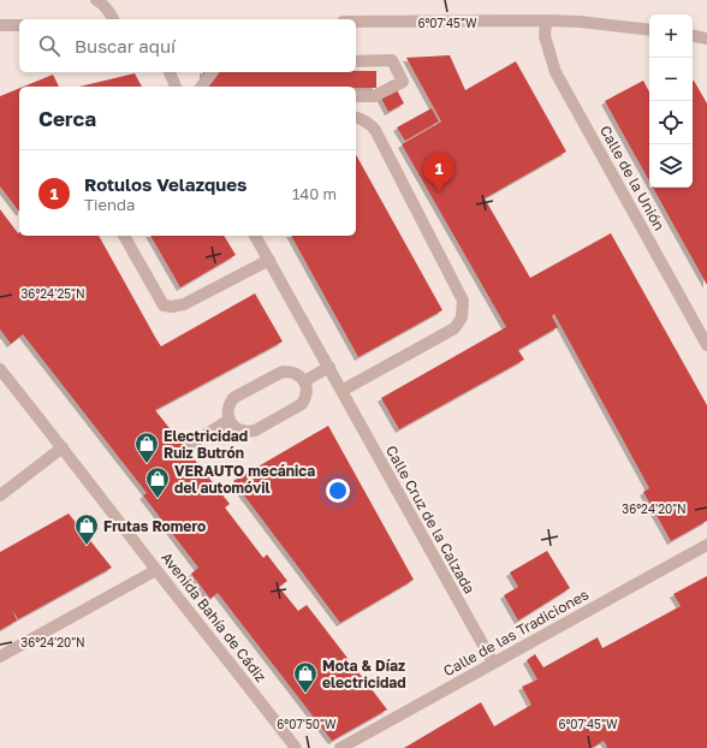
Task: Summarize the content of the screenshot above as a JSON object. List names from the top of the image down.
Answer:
{
  "streets": {
    "street": [
      "Calle de la Unión",
      "Calle Cruz de la Calzada",
      "Avenida Bahía de Cádiz",
      "Calle de las Tradiciones"
    ]
  },
  "crossings": [
    ["Calle Cruz de la Calzada", "Calle de las Tradiciones"]
  ],
  "places": {
    "shop": [
      "Electricidad Ruiz Butrón",
      "VERAUTO mecánica del automóvil",
      "Frutas Romero",
      "Mota & Díaz electricidad"
    ]
  },
  "page": {
    "map_buttons": ["+", "−"],
    "search": "Buscar aquí",
    "heading": "Cerca",
    "list": [
      {
        "mark": "1",
        "name": "Rotulos Velazques",
        "note": "Tienda",
        "value": "140 m"
      }
    ],
    "pins": "1"
  },
  "coordinates": [
    "6°07'45\"W",
    "36°24'25\"N",
    "36°24'20\"N",
    "6°07'50\"W"
  ]
}
